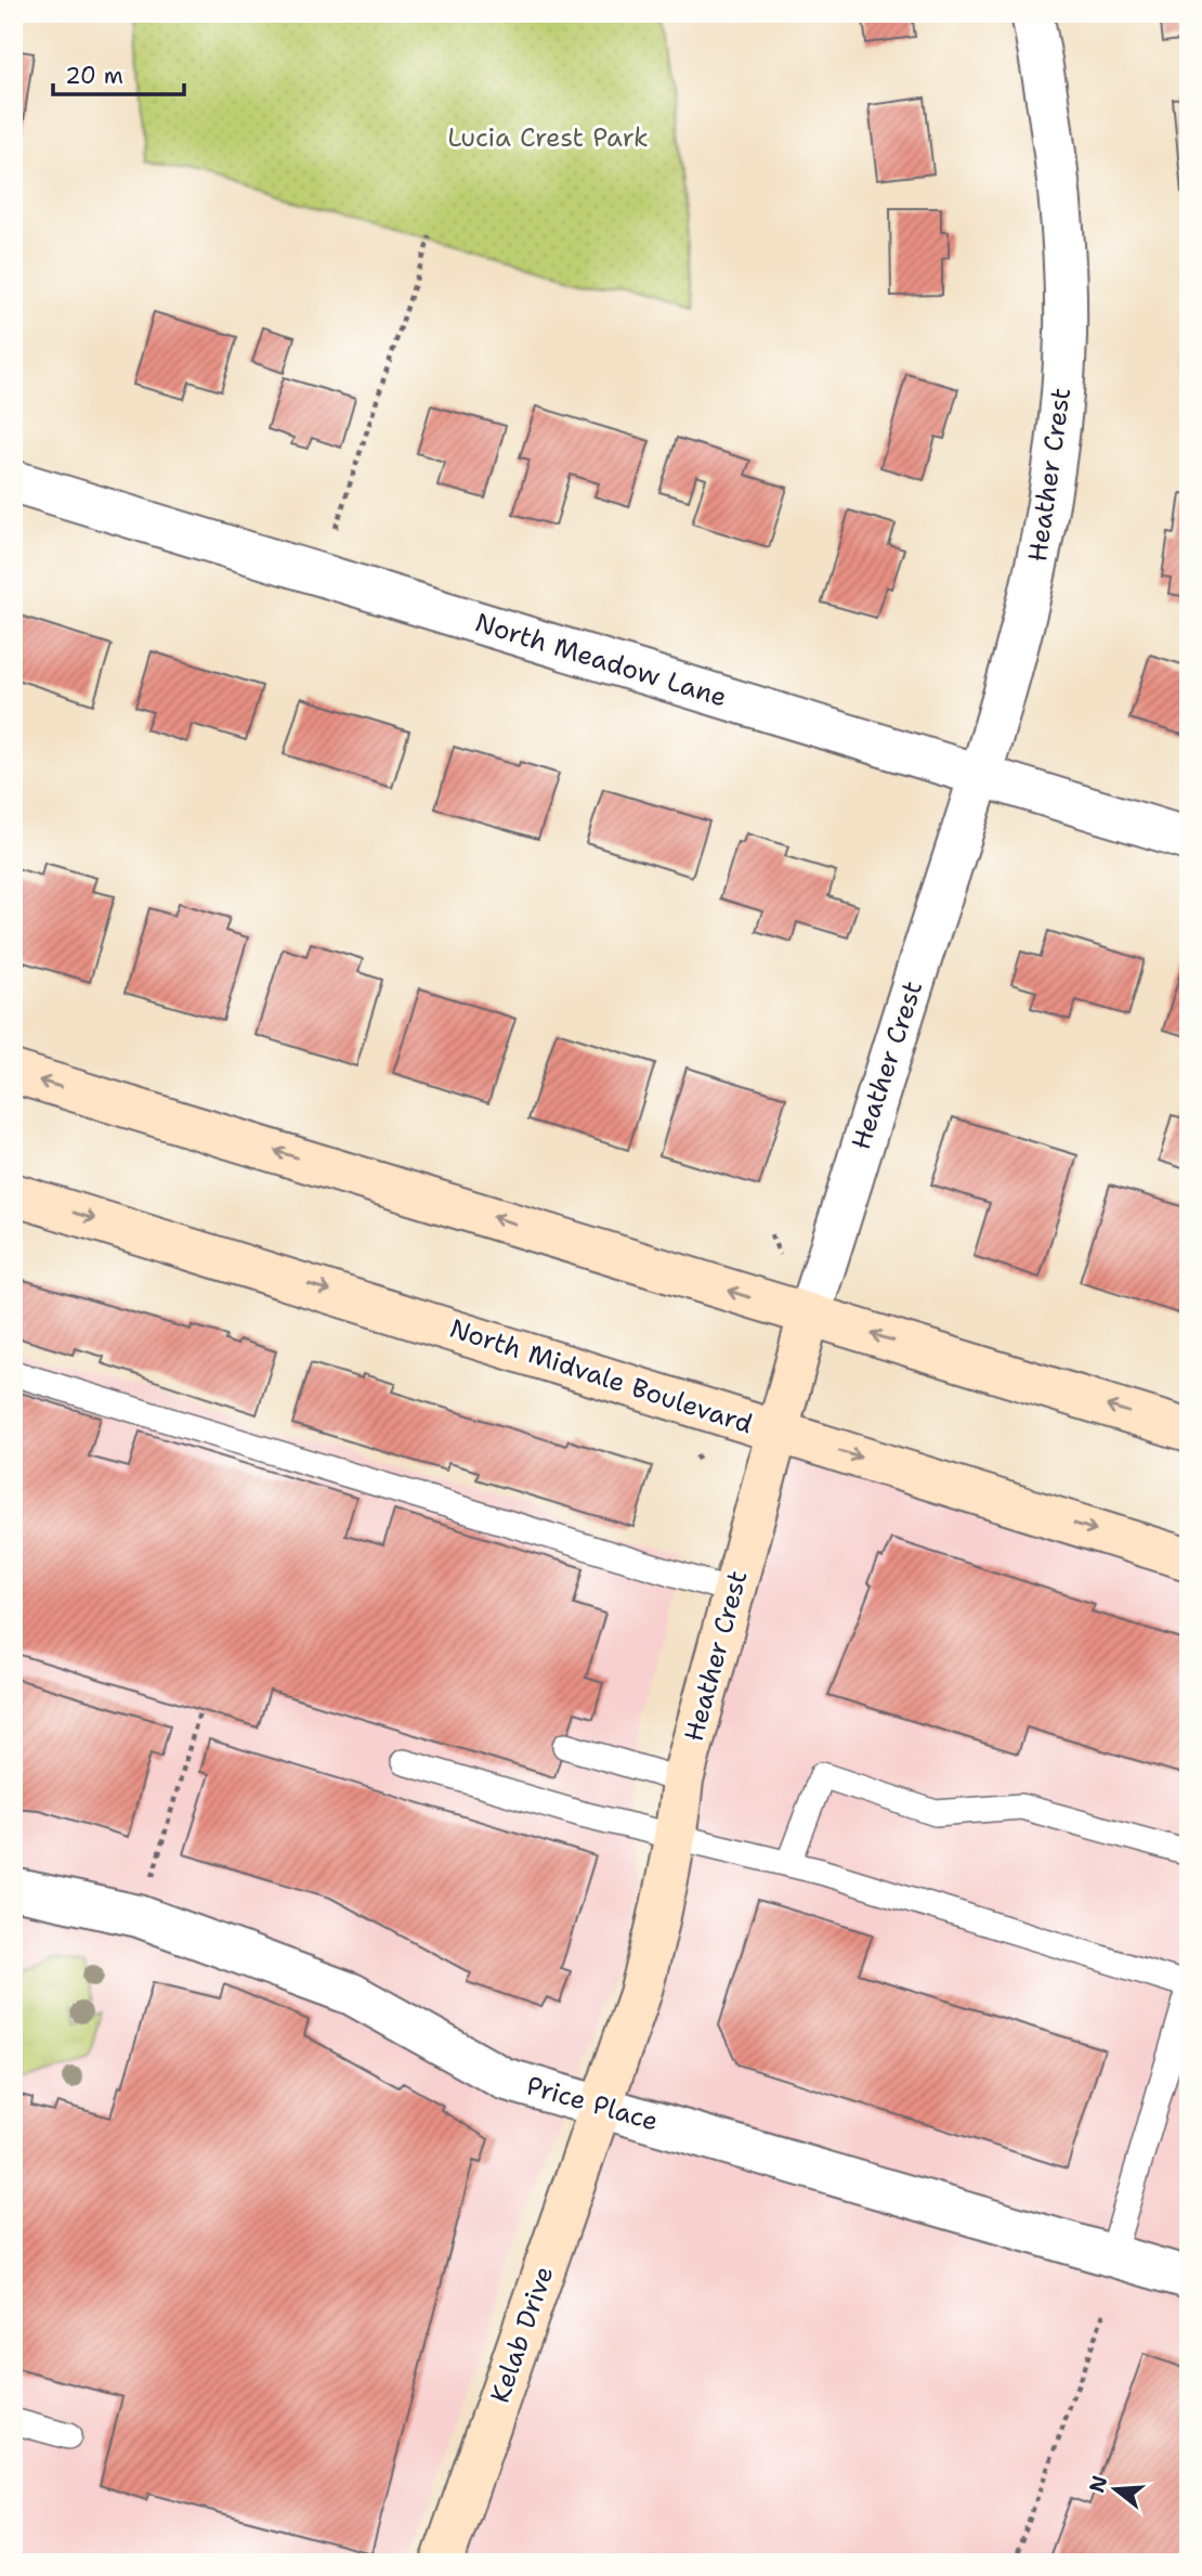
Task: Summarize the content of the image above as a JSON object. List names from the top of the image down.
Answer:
{
  "streets": {
    "main road": ["Heather Crest", "North Midvale Boulevard", "Kelab Drive"],
    "street": ["North Meadow Lane", "Price Place"]
  },
  "crossings": [
    ["Heather Crest", "North Meadow Lane"],
    ["Heather Crest", "North Midvale Boulevard"],
    ["Heather Crest", "Price Place"],
    ["Heather Crest", "Kelab Drive"],
    ["Price Place", "Kelab Drive"]
  ],
  "parks": ["Lucia Crest Park"],
  "scale_bar": "20 m",
  "north": "left"
}
